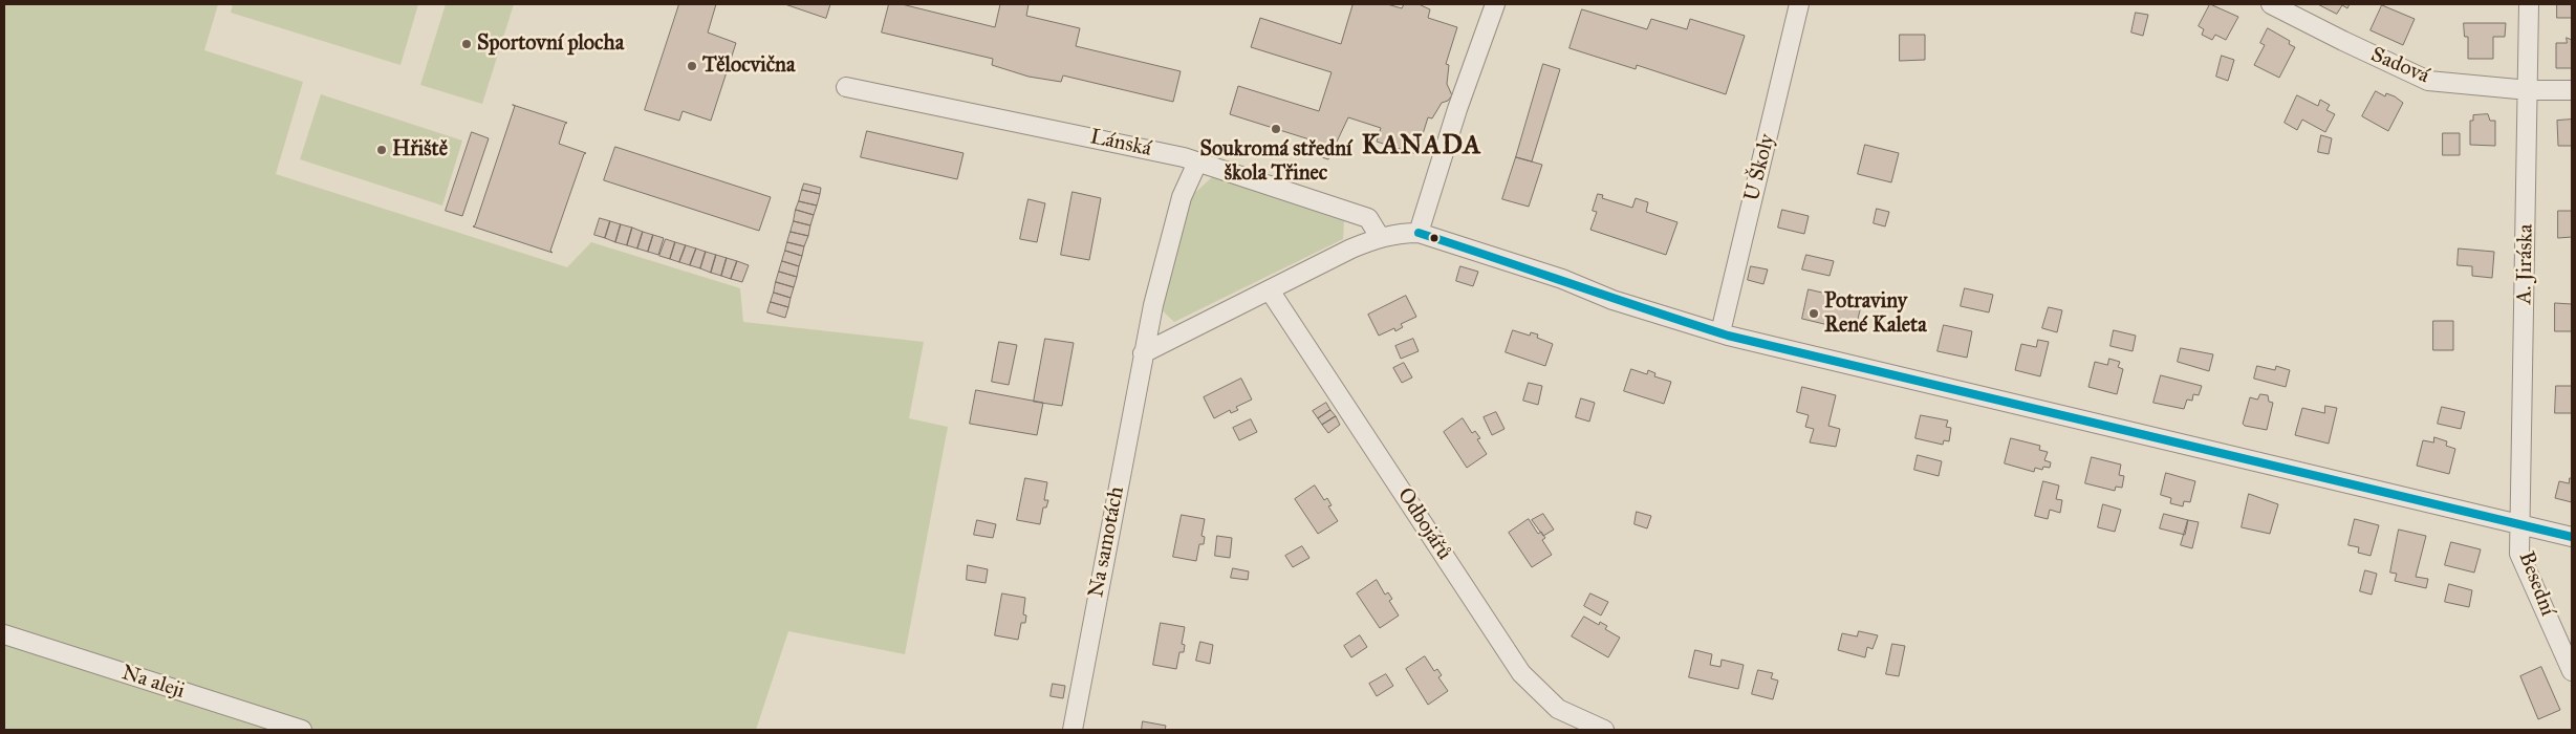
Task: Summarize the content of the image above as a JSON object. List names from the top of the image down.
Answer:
{
  "streets": {
    "street": [
      "Sadová",
      "Lánská",
      "U Školy",
      "A. Jiráska",
      "Odbojářů",
      "Na samotách",
      "Besední",
      "Na aleji"
    ]
  },
  "crossings": [
    ["Sadová", "A. Jiráska"],
    ["Lánská", "Na samotách"],
    ["A. Jiráska", "Besední"]
  ],
  "districts": ["KANADA"],
  "places": [
    "Sportovní plocha",
    "Tělocvična",
    "Soukromá střední škola Třinec",
    "Hřiště",
    "Potraviny René Kaleta"
  ]
}
